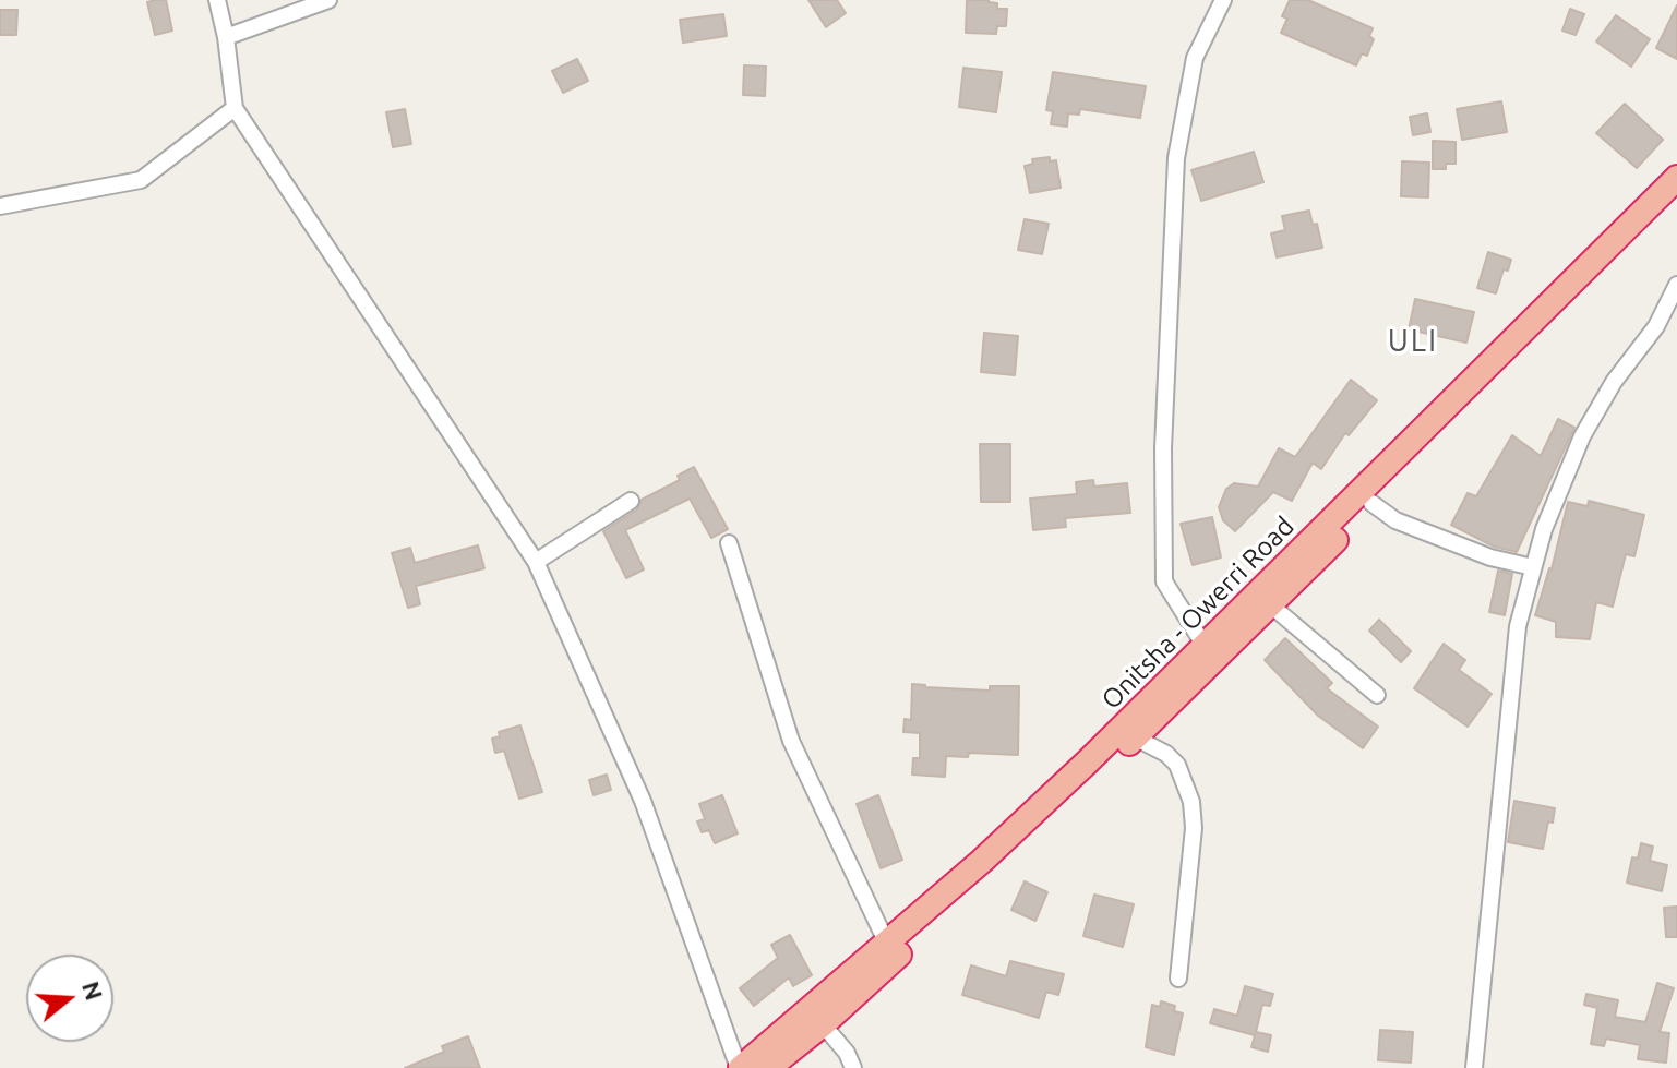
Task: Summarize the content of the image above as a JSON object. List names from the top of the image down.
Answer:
{
  "streets": {
    "highway": ["Onitsha - Owerri Road"]
  },
  "districts": ["ULI"],
  "north": "right"
}
